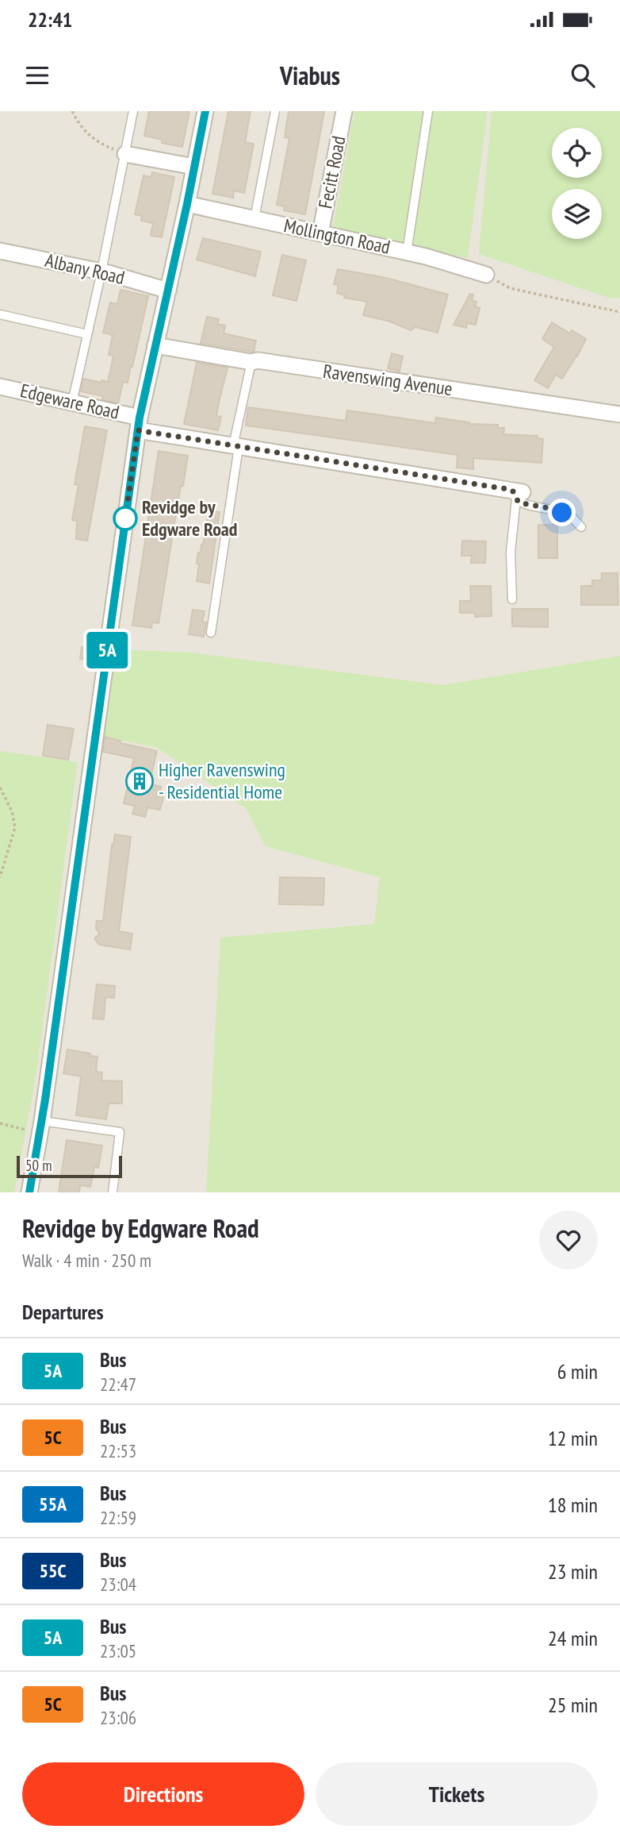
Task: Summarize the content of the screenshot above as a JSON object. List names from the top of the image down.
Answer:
{
  "streets": {
    "street": [
      "Fecitt Road",
      "Mollington Road",
      "Albany Road",
      "Ravenswing Avenue",
      "Edgeware Road"
    ]
  },
  "crossings": [
    ["Fecitt Road", "Mollington Road"]
  ],
  "places": {
    "other": ["Revidge by Edgware Road"],
    "building": ["Higher Ravenswing - Residential Home"]
  },
  "lines": ["bus line 5A"],
  "scale_bar": "50 m",
  "page": {
    "status": "22:41",
    "header": "Viabus",
    "on_map": "5A",
    "scale": "50 m",
    "heading": [
      ["Revidge by Edgware Road", "Walk · 4 min · 250 m"],
      "Departures"
    ],
    "list": [
      {
        "mark": "5A",
        "name": "Bus",
        "note": "22:47",
        "value": "6 min"
      },
      {
        "mark": "5C",
        "name": "Bus",
        "note": "22:53",
        "value": "12 min"
      },
      {
        "mark": "55A",
        "name": "Bus",
        "note": "22:59",
        "value": "18 min"
      },
      {
        "mark": "55C",
        "name": "Bus",
        "note": "23:04",
        "value": "23 min"
      },
      {
        "mark": "5A",
        "name": "Bus",
        "note": "23:05",
        "value": "24 min"
      },
      {
        "mark": "5C",
        "name": "Bus",
        "note": "23:06",
        "value": "25 min"
      }
    ],
    "buttons": ["Directions", "Tickets"]
  }
}
